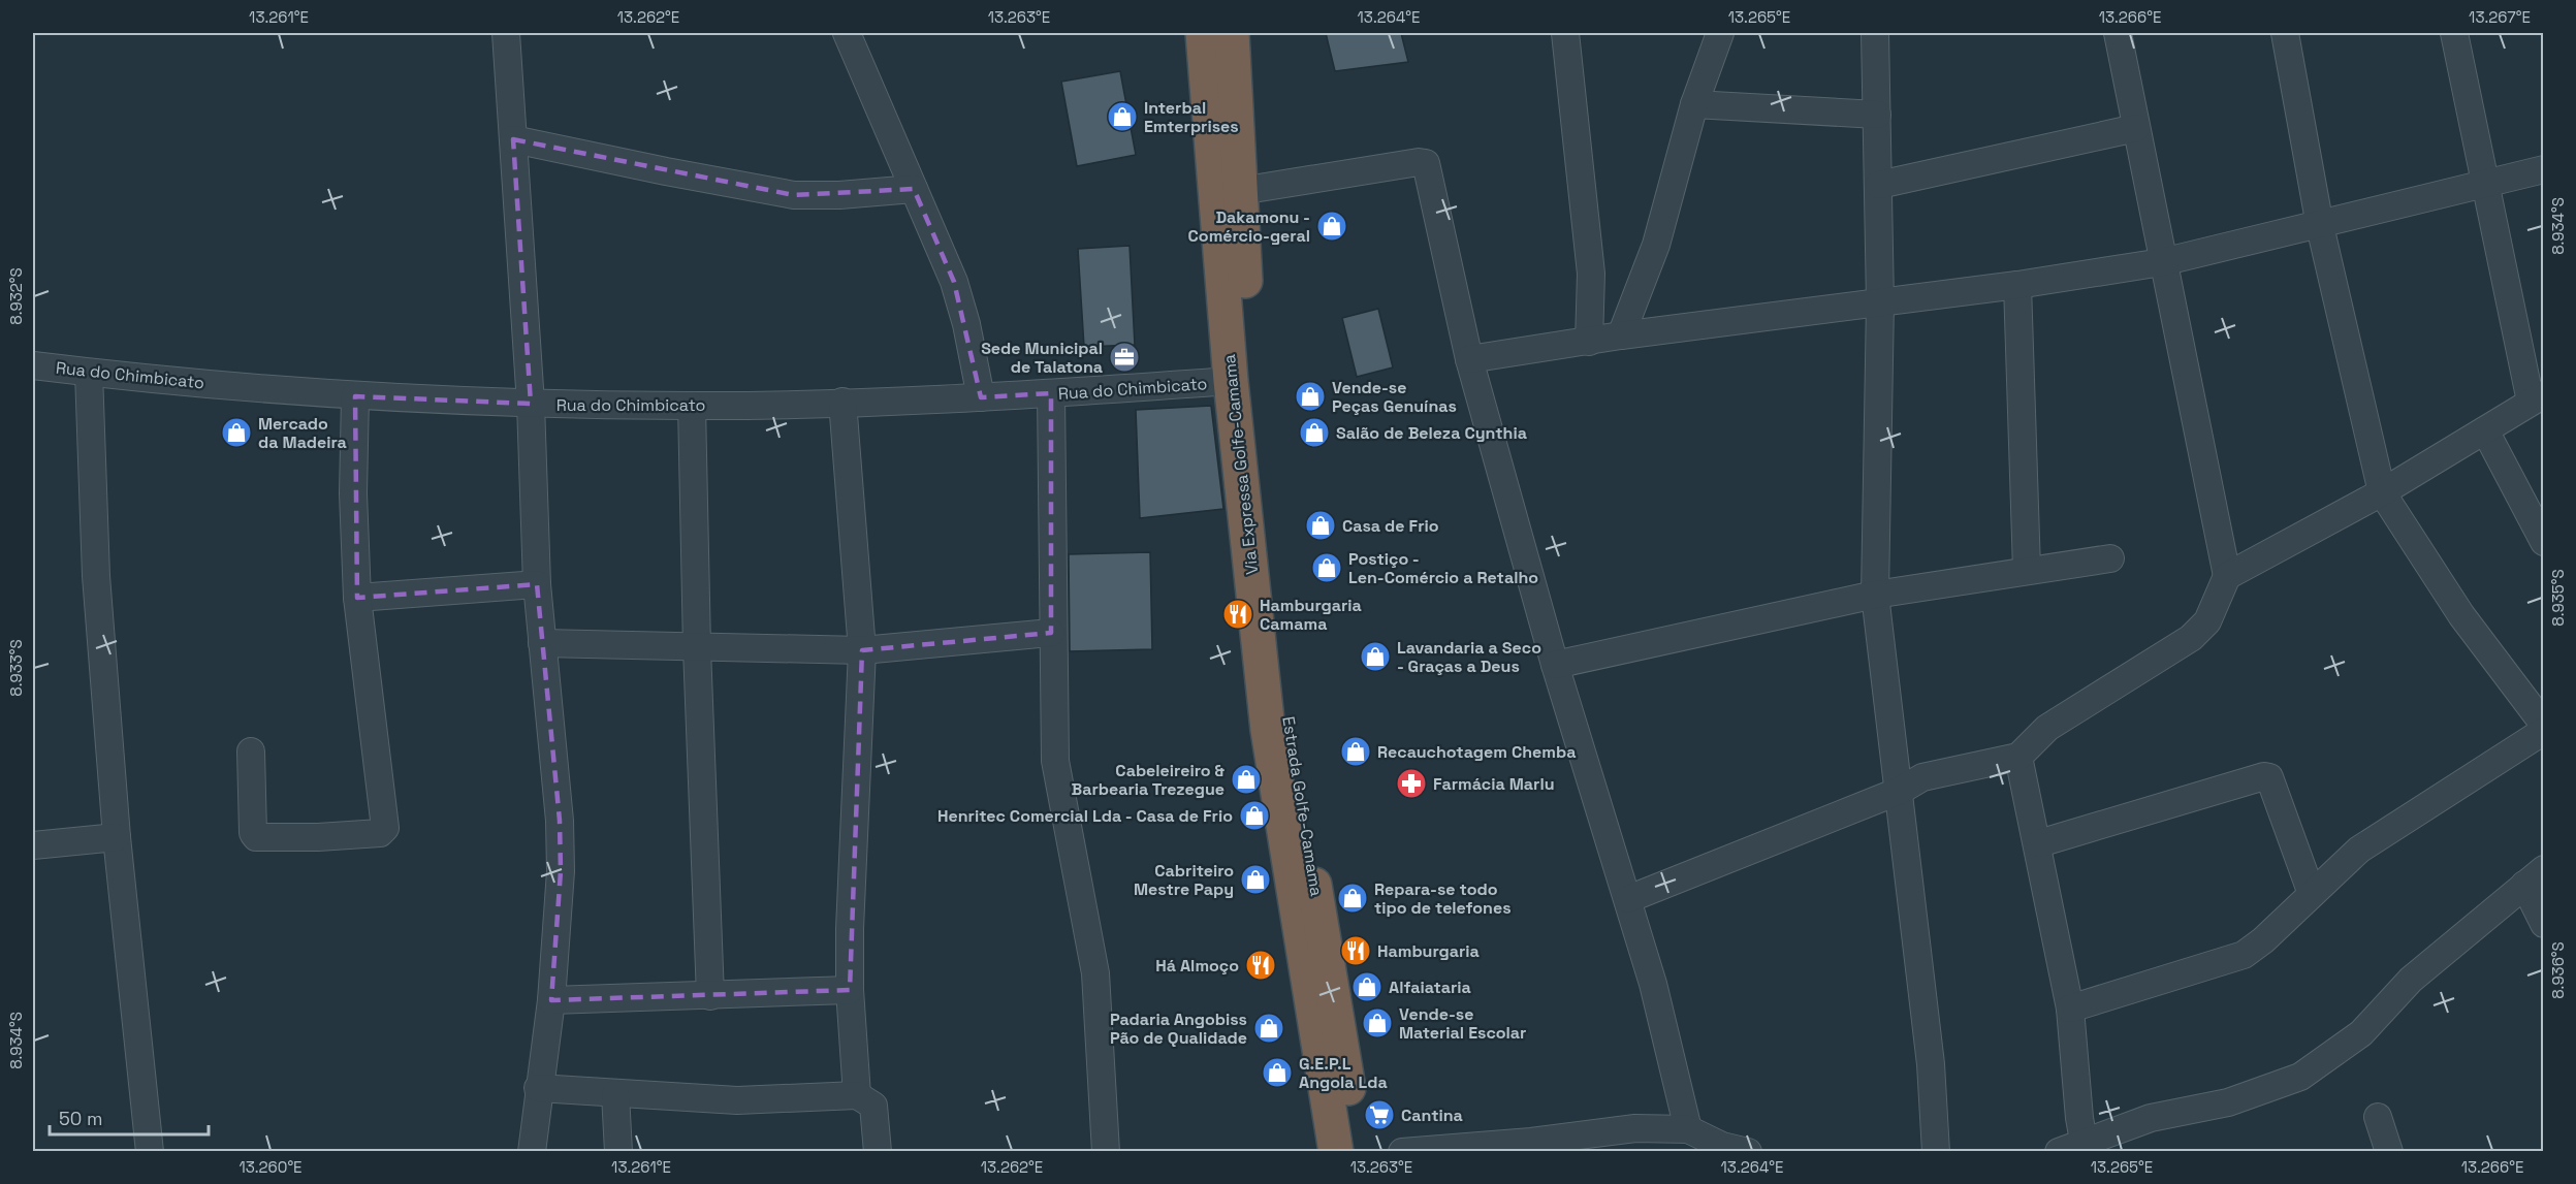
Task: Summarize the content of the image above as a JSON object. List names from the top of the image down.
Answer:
{
  "streets": {
    "highway": ["Via Expressa Golfe-Camama", "Estrada Golfe-Camama"],
    "street": ["Rua do Chimbicato"]
  },
  "crossings": [
    ["Rua do Chimbicato", "Via Expressa Golfe-Camama"],
    ["Via Expressa Golfe-Camama", "Estrada Golfe-Camama"]
  ],
  "places": {
    "shop": [
      "Interbal Emterprises",
      "Dakamonu - Comércio-geral",
      "Vende-se Peças Genuínas",
      "Mercado da Madeira",
      "Salão de Beleza Cynthia",
      "Casa de Frio",
      "Postiço - Len-Comércio a Retalho",
      "Lavandaria a Seco - Graças a Deus",
      "Recauchotagem Chemba",
      "Cabeleireiro & Barbearia Trezegue",
      "Henritec Comercial Lda - Casa de Frio",
      "Cabriteiro Mestre Papy",
      "Repara-se todo tipo de telefones",
      "Alfaiataria",
      "Vende-se Material Escolar",
      "Padaria Angobiss Pão de Qualidade",
      "G.E.P.L Angola Lda"
    ],
    "office": ["Sede Municipal de Talatona"],
    "restaurant": ["Hamburgaria Camama", "Hamburgaria", "Há Almoço"],
    "pharmacy": ["Farmácia Marlu"],
    "supermarket": ["Cantina"]
  },
  "scale_bar": "50 m",
  "coordinates": [
    "13.261°E",
    "13.262°E",
    "13.263°E",
    "13.264°E",
    "13.265°E",
    "13.266°E",
    "13.267°E",
    "8.934°S",
    "8.932°S",
    "8.935°S",
    "8.933°S",
    "8.936°S",
    "13.260°E"
  ]
}
